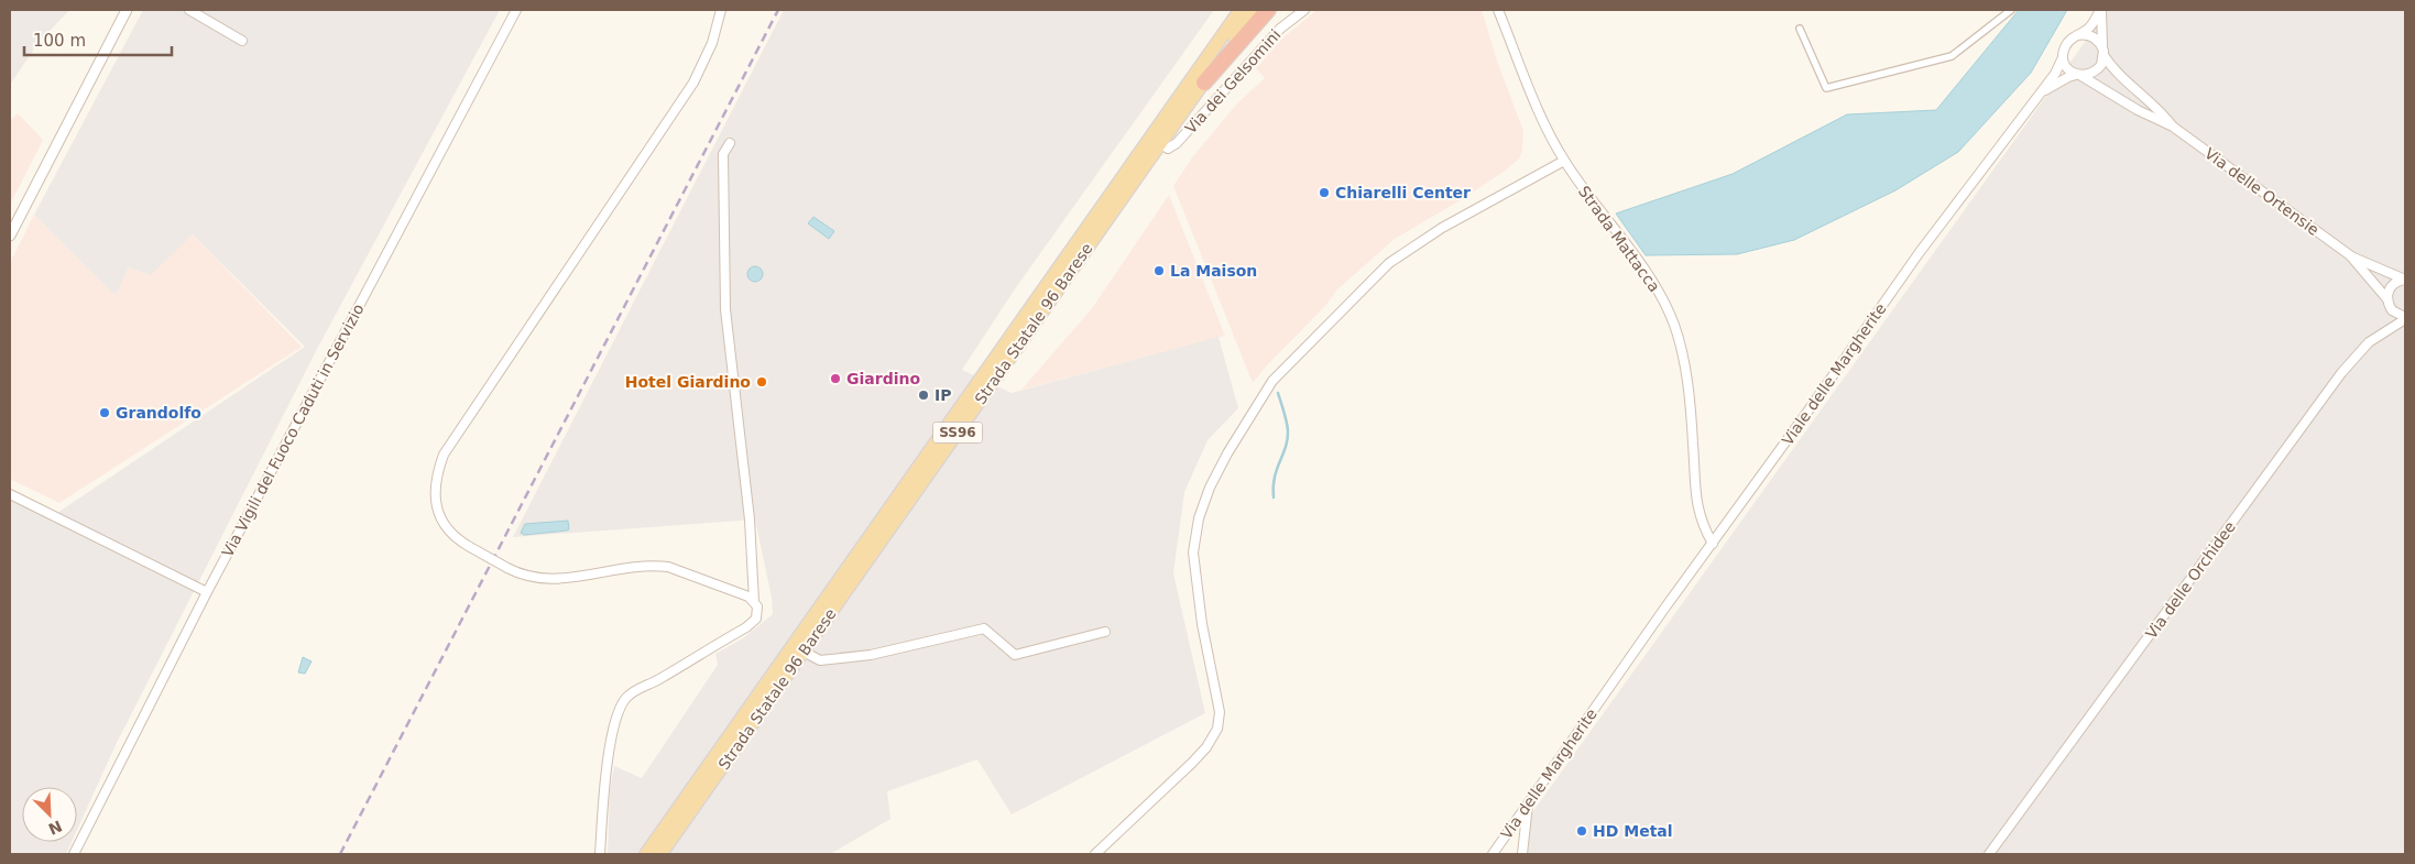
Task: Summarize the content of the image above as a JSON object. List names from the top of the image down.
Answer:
{
  "streets": {
    "main road": ["Strada Statale 96 Barese", "SS96"],
    "street": [
      "Via dei Gelsomini",
      "Via delle Ortensie",
      "Strada Mattacca",
      "Viale delle Margherite",
      "Via Vigili del Fuoco Caduti in Servizio",
      "Via delle Orchidee",
      "Via delle Margherite"
    ]
  },
  "crossings": [
    ["Via dei Gelsomini", "Strada Statale 96 Barese"],
    ["Via delle Ortensie", "Viale delle Margherite"],
    ["Via delle Ortensie", "Via delle Orchidee"],
    ["Strada Mattacca", "Viale delle Margherite"],
    ["Viale delle Margherite", "Via delle Margherite"]
  ],
  "places": [
    "Chiarelli Center",
    "La Maison",
    "Giardino",
    "Hotel Giardino",
    "IP",
    "Grandolfo",
    "HD Metal"
  ],
  "scale_bar": "100 m",
  "north": "bottom right"
}
